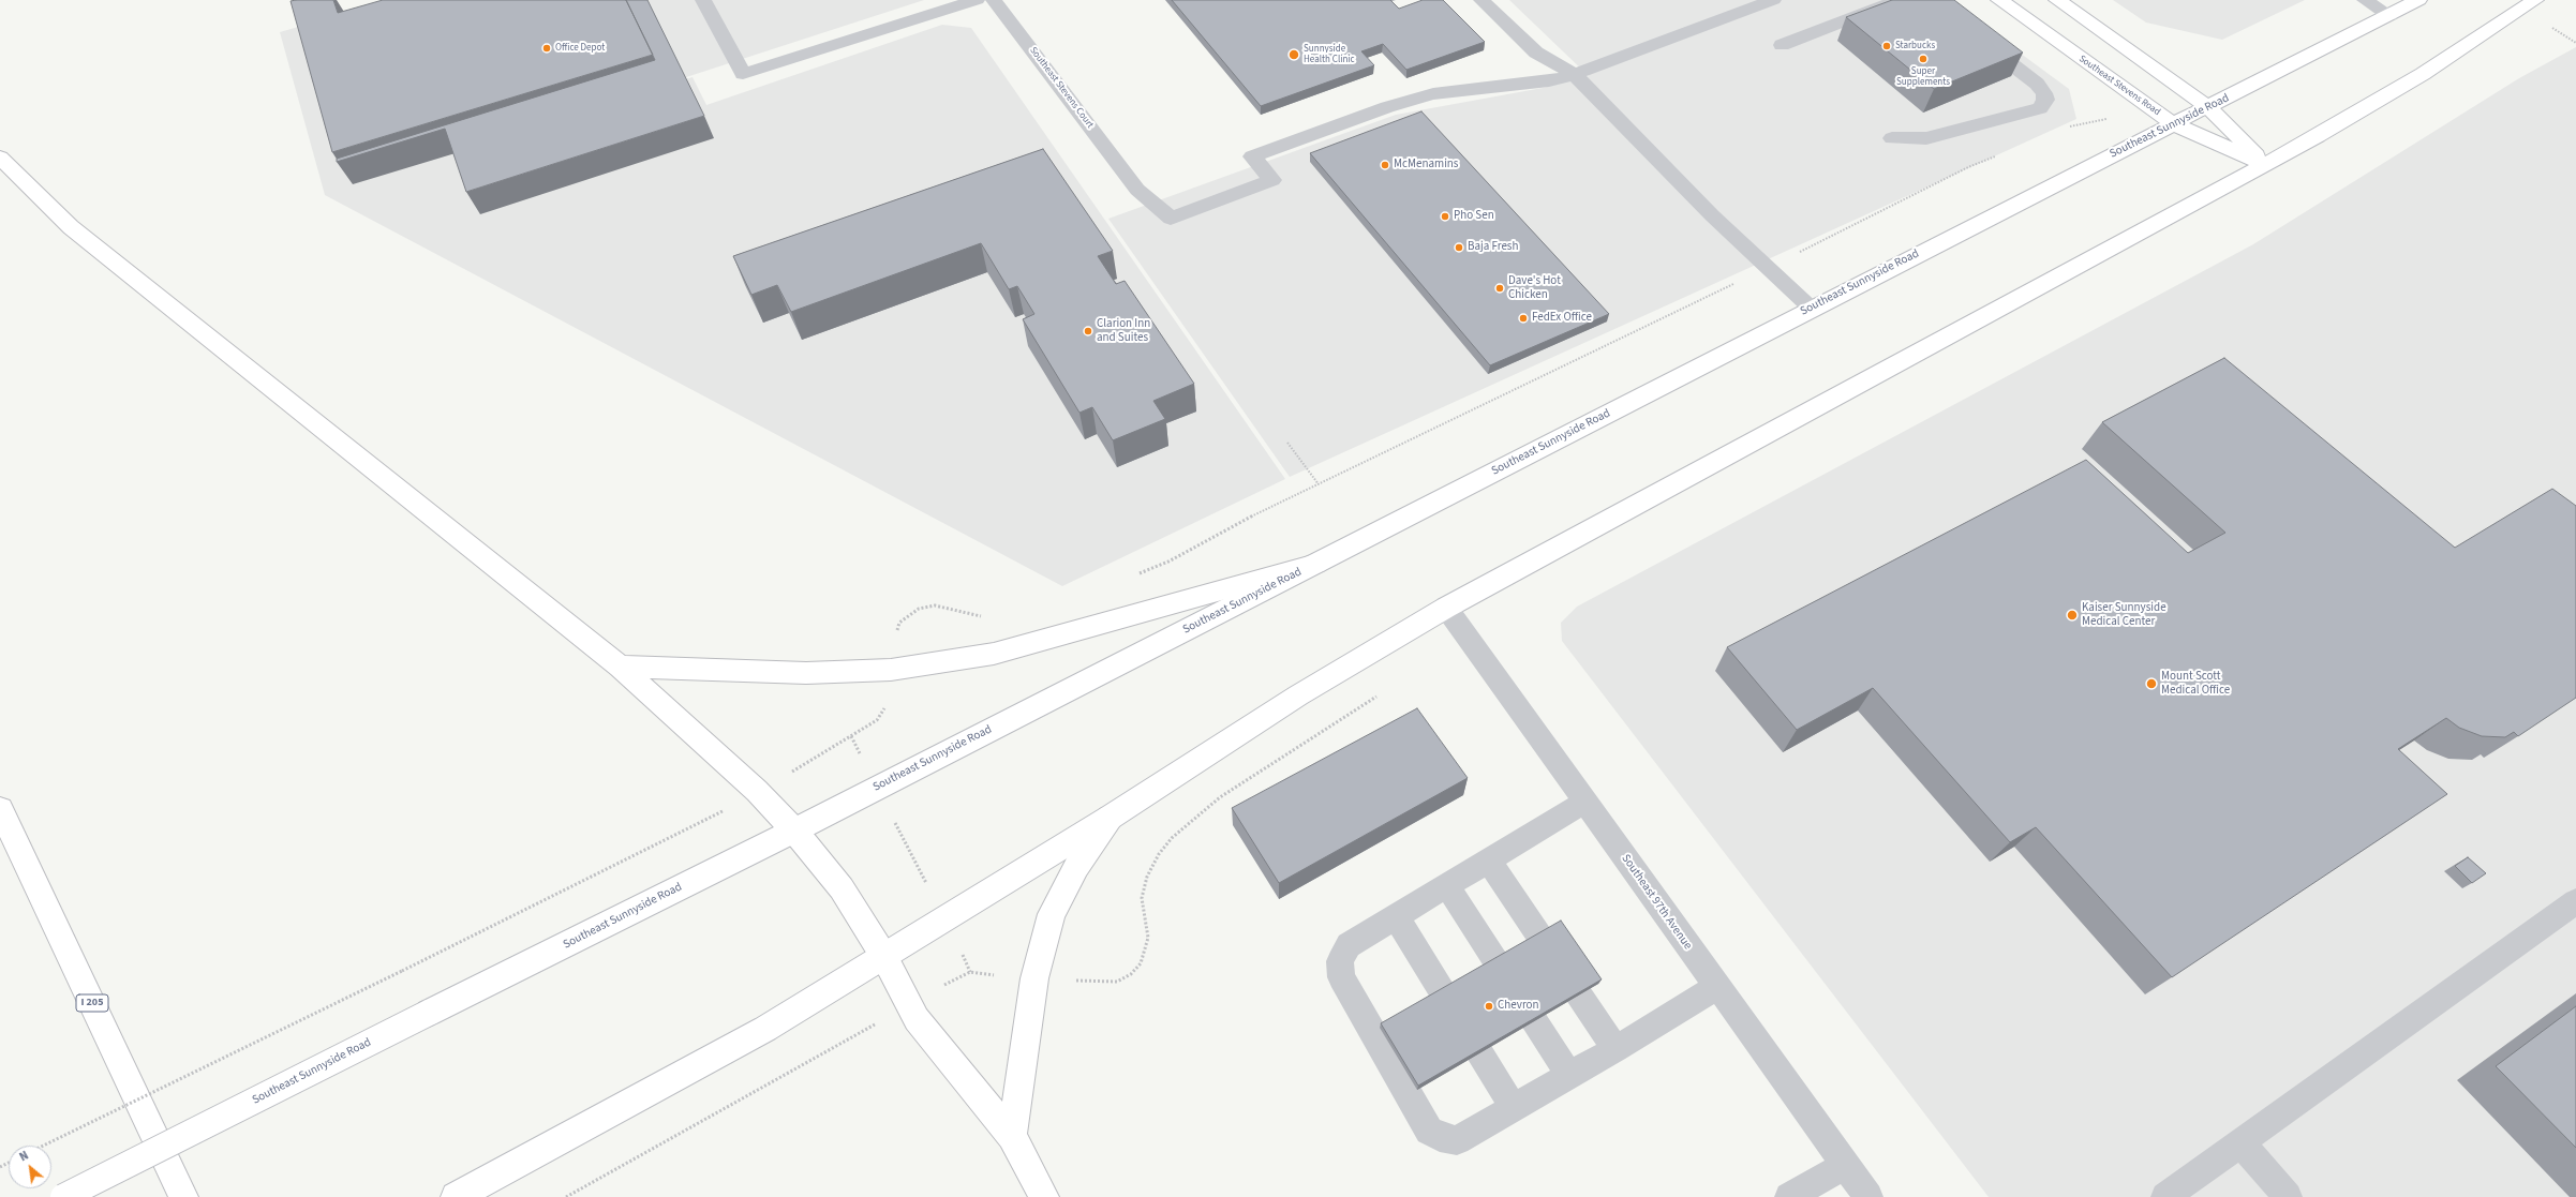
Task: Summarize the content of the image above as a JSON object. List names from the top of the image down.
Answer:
{
  "streets": {
    "main road": ["Southeast Stevens Road", "Southeast Sunnyside Road", "I 205"],
    "street": ["Southeast Stevens Court", "Southeast 97th Avenue"]
  },
  "crossings": [
    ["Southeast Stevens Road", "Southeast Sunnyside Road"]
  ],
  "places": [
    "Starbucks",
    "Office Depot",
    "Sunnyside Health Clinic",
    "Super Supplements",
    "McMenamins",
    "Pho Sen",
    "Baja Fresh",
    "Dave's Hot Chicken",
    "FedEx Office",
    "Clarion Inn and Suites",
    "Kaiser Sunnyside Medical Center",
    "Mount Scott Medical Office",
    "Chevron"
  ],
  "north": "top left"
}
